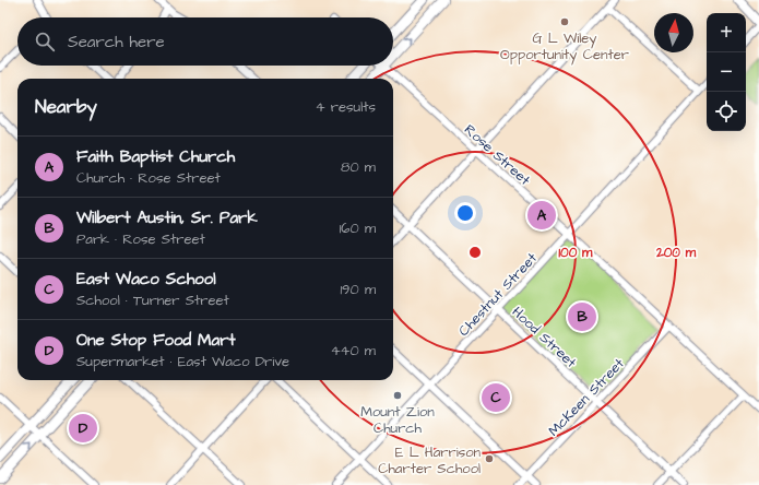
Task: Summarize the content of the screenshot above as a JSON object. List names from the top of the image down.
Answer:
{
  "streets": {
    "street": [
      "Rose Street",
      "Chestnut Street",
      "Hood Street",
      "McKeen Street"
    ]
  },
  "crossings": [
    ["Rose Street", "Chestnut Street"],
    ["Rose Street", "McKeen Street"],
    ["Chestnut Street", "Hood Street"],
    ["Hood Street", "McKeen Street"]
  ],
  "places": ["G L Wiley Opportunity Center", "Mount Zion Church", "E L Harrison Charter School"],
  "north": "top",
  "page": {
    "map_buttons": ["+", "−"],
    "search": "Search here",
    "heading": ["Nearby", "4 results"],
    "list": [
      {
        "mark": "A",
        "name": "Faith Baptist Church",
        "note": "Church · Rose Street",
        "value": "80 m"
      },
      {
        "mark": "B",
        "name": "Wilbert Austin, Sr. Park",
        "note": "Park · Rose Street",
        "value": "160 m"
      },
      {
        "mark": "C",
        "name": "East Waco School",
        "note": "School · Turner Street",
        "value": "190 m"
      },
      {
        "mark": "D",
        "name": "One Stop Food Mart",
        "note": "Supermarket · East Waco Drive",
        "value": "440 m"
      }
    ],
    "pins": [
      "A",
      "B",
      "C",
      "D"
    ]
  },
  "rings": ["100 m", "200 m"]
}
